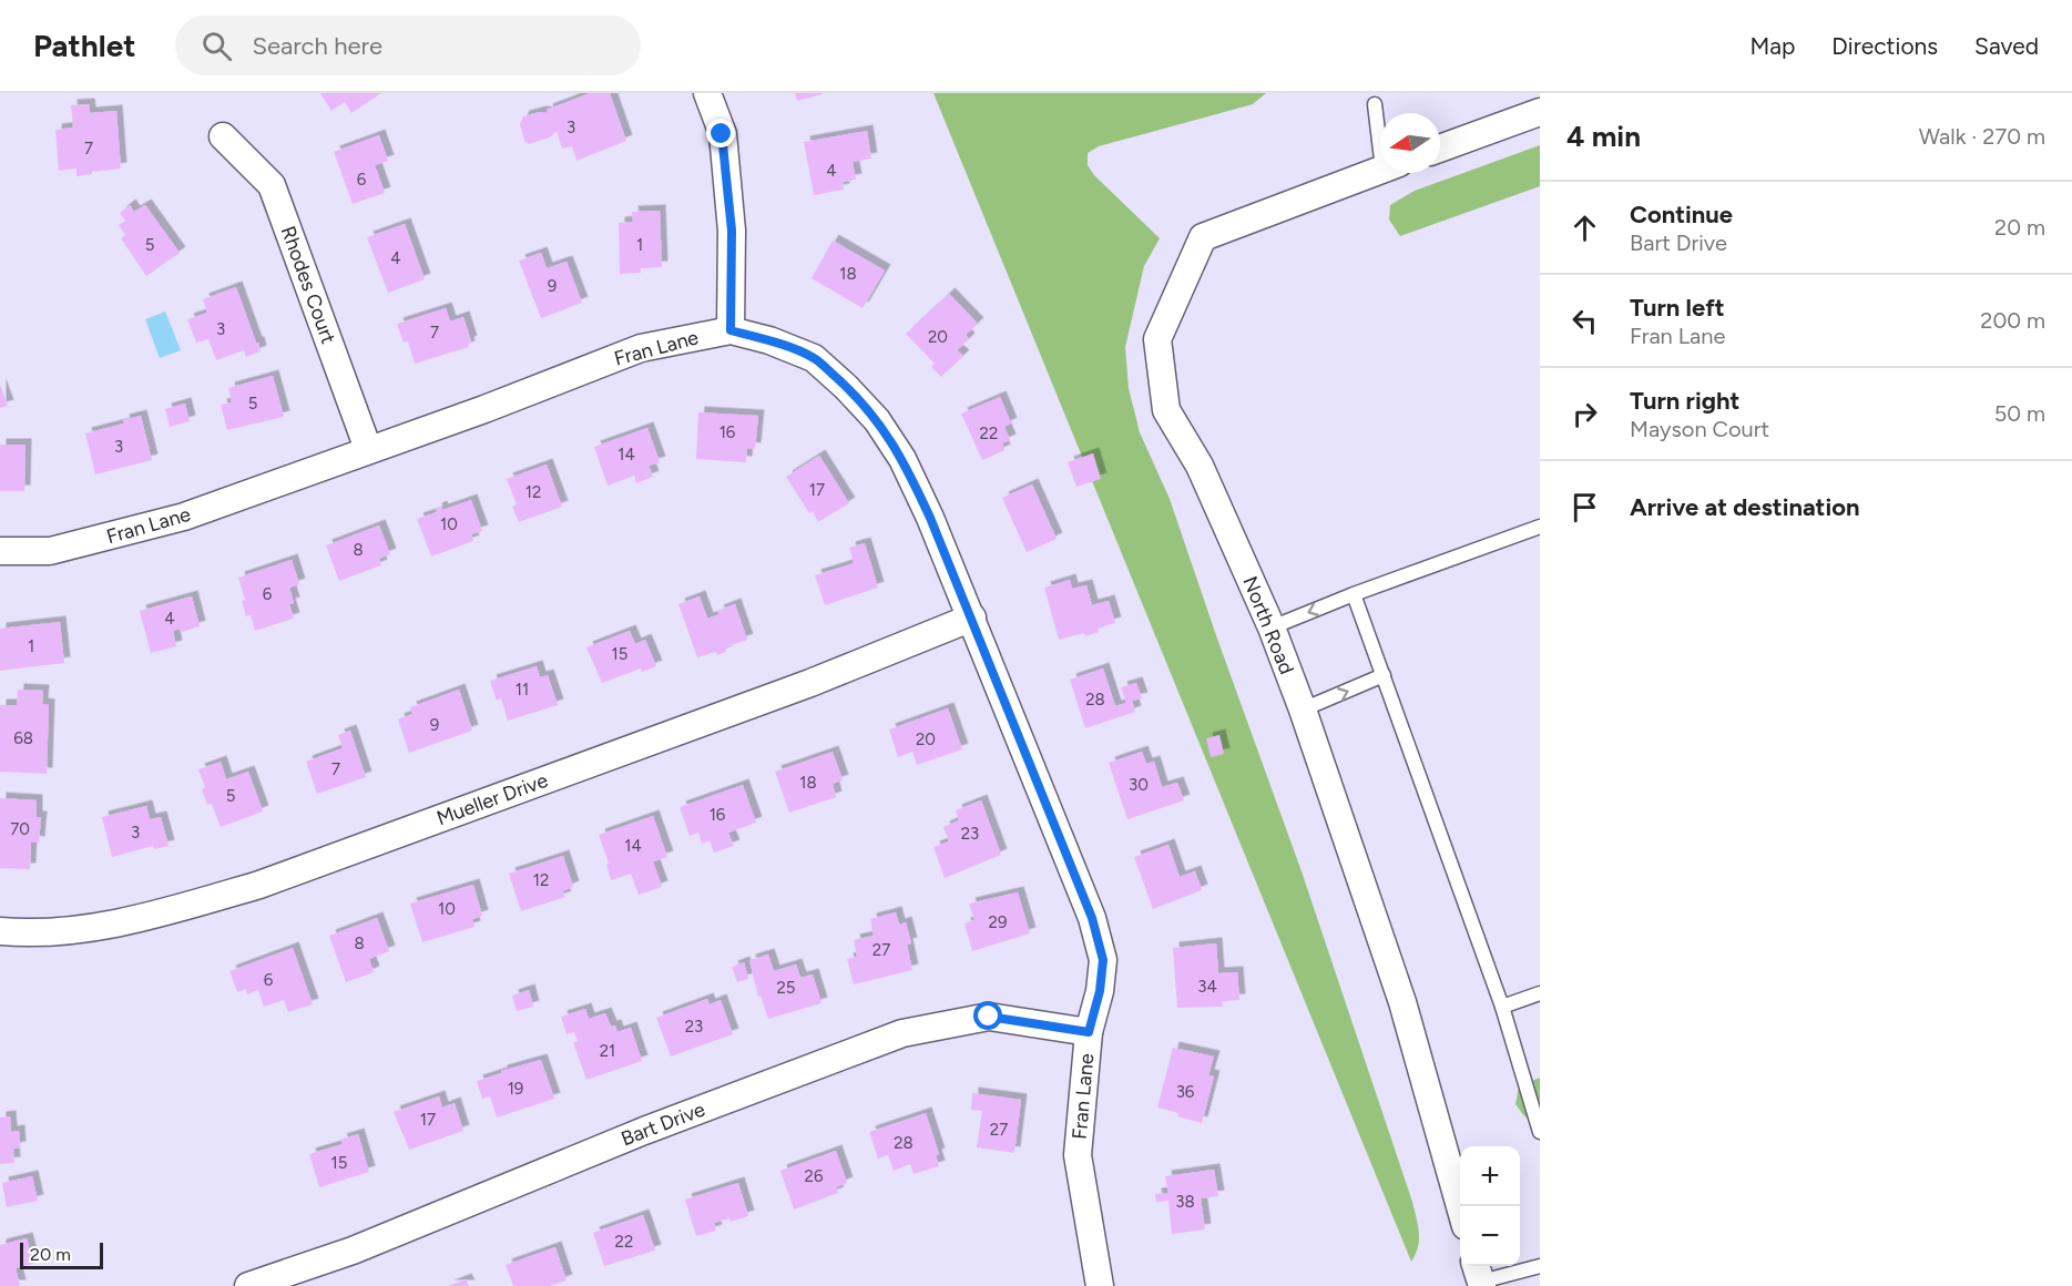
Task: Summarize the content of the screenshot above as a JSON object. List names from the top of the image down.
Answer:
{
  "streets": {
    "street": [
      "Rhodes Court",
      "Fran Lane",
      "North Road",
      "Mueller Drive",
      "Bart Drive"
    ]
  },
  "crossings": [
    ["Rhodes Court", "Fran Lane"],
    ["Fran Lane", "Mueller Drive"],
    ["Fran Lane", "Bart Drive"]
  ],
  "house_numbers": [
    "3",
    "7",
    "4",
    "6",
    "5",
    "1",
    "4",
    "18",
    "9",
    "3",
    "7",
    "20",
    "5",
    "16",
    "22",
    "3",
    "14",
    "17",
    "12",
    "10",
    "8",
    "6",
    "4",
    "1",
    "15",
    "11",
    "28",
    "9",
    "68",
    "20",
    "7",
    "18",
    "30",
    "5",
    "16",
    "70",
    "3",
    "23",
    "14",
    "12",
    "10",
    "29",
    "8",
    "27",
    "6",
    "34",
    "25",
    "23",
    "21",
    "19",
    "36",
    "17",
    "27",
    "28",
    "15",
    "26",
    "38",
    "22"
  ],
  "scale_bar": "20 m",
  "north": "left",
  "page": {
    "header": "Pathlet",
    "search": "Search here",
    "nav": ["Map", "Directions", "Saved"],
    "heading": ["4 min", "Walk · 270 m"],
    "list": [
      ["Continue", "Bart Drive", "20 m"],
      ["Turn left", "Fran Lane", "200 m"],
      ["Turn right", "Mayson Court", "50 m"],
      "Arrive at destination"
    ],
    "map_buttons": ["+", "−"],
    "scale": "20 m"
  }
}
